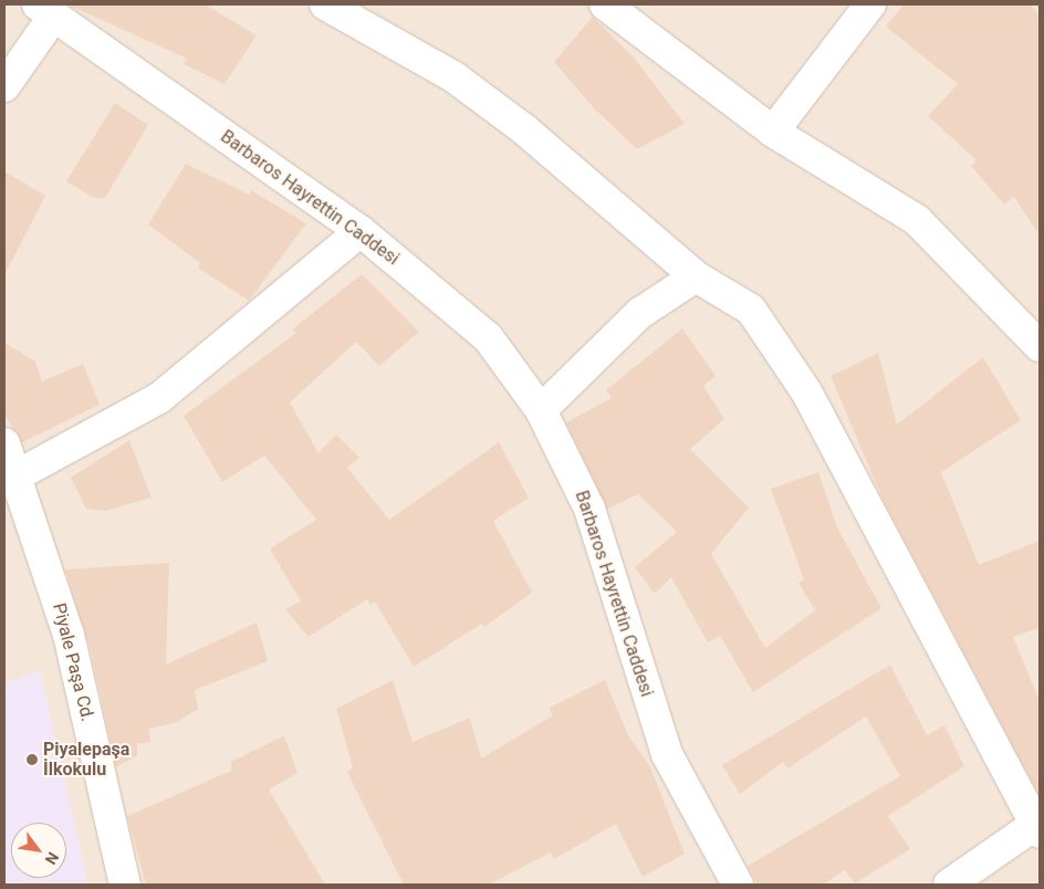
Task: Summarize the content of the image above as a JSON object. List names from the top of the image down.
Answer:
{
  "streets": {
    "street": ["Barbaros Hayrettin Caddesi", "Piyale Paşa Cd."]
  },
  "places": ["Piyalepaşa İlkokulu"],
  "north": "bottom right"
}
